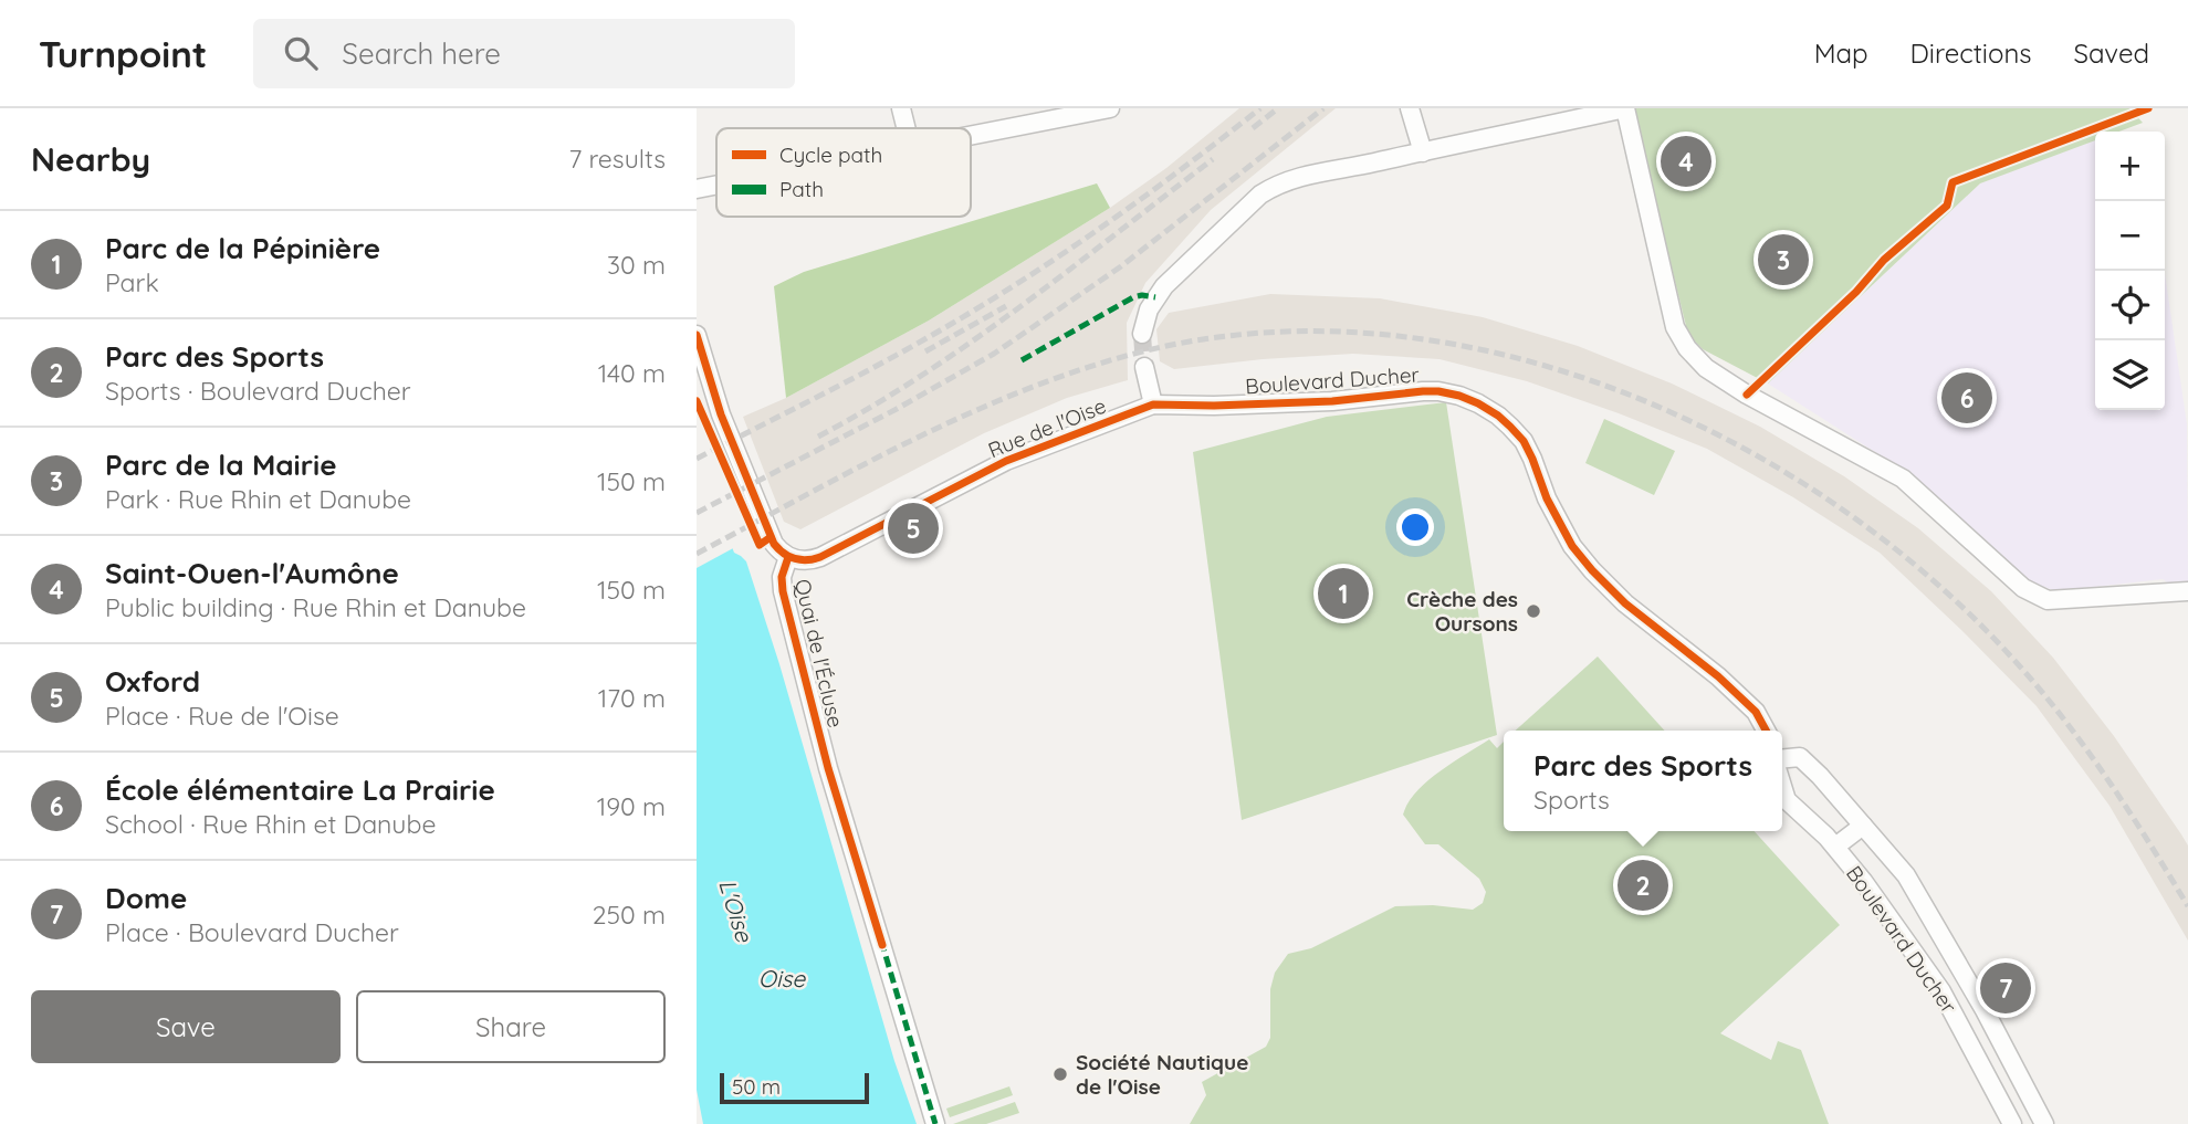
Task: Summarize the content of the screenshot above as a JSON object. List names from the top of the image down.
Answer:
{
  "streets": {
    "street": ["Boulevard Ducher", "Rue de l'Oise", "Quai de l'Écluse"]
  },
  "crossings": [
    ["Boulevard Ducher", "Rue de l'Oise"],
    ["Rue de l'Oise", "Quai de l'Écluse"]
  ],
  "water": ["L'Oise", "Oise"],
  "places": ["Crèche des Oursons", "Société Nautique de l'Oise"],
  "legend": ["Cycle path", "Path"],
  "scale_bar": "50 m",
  "page": {
    "header": "Turnpoint",
    "search": "Search here",
    "nav": ["Map", "Directions", "Saved"],
    "heading": ["Nearby", "7 results"],
    "map_buttons": ["+", "−"],
    "pins": [
      "4",
      "3",
      "6",
      "5",
      "1",
      "2",
      "7"
    ],
    "list": [
      {
        "mark": "1",
        "name": "Parc de la Pépinière",
        "note": "Park",
        "value": "30 m"
      },
      {
        "mark": "2",
        "name": "Parc des Sports",
        "note": "Sports · Boulevard Ducher",
        "value": "140 m"
      },
      {
        "mark": "3",
        "name": "Parc de la Mairie",
        "note": "Park · Rue Rhin et Danube",
        "value": "150 m"
      },
      {
        "mark": "4",
        "name": "Saint-Ouen-l'Aumône",
        "note": "Public building · Rue Rhin et Danube",
        "value": "150 m"
      },
      {
        "mark": "5",
        "name": "Oxford",
        "note": "Place · Rue de l'Oise",
        "value": "170 m"
      },
      {
        "mark": "6",
        "name": "École élémentaire La Prairie",
        "note": "School · Rue Rhin et Danube",
        "value": "190 m"
      },
      {
        "mark": "7",
        "name": "Dome",
        "note": "Place · Boulevard Ducher",
        "value": "250 m"
      }
    ],
    "popup": ["Parc des Sports", "Sports"],
    "buttons": ["Save", "Share"],
    "scale": "50 m"
  }
}
